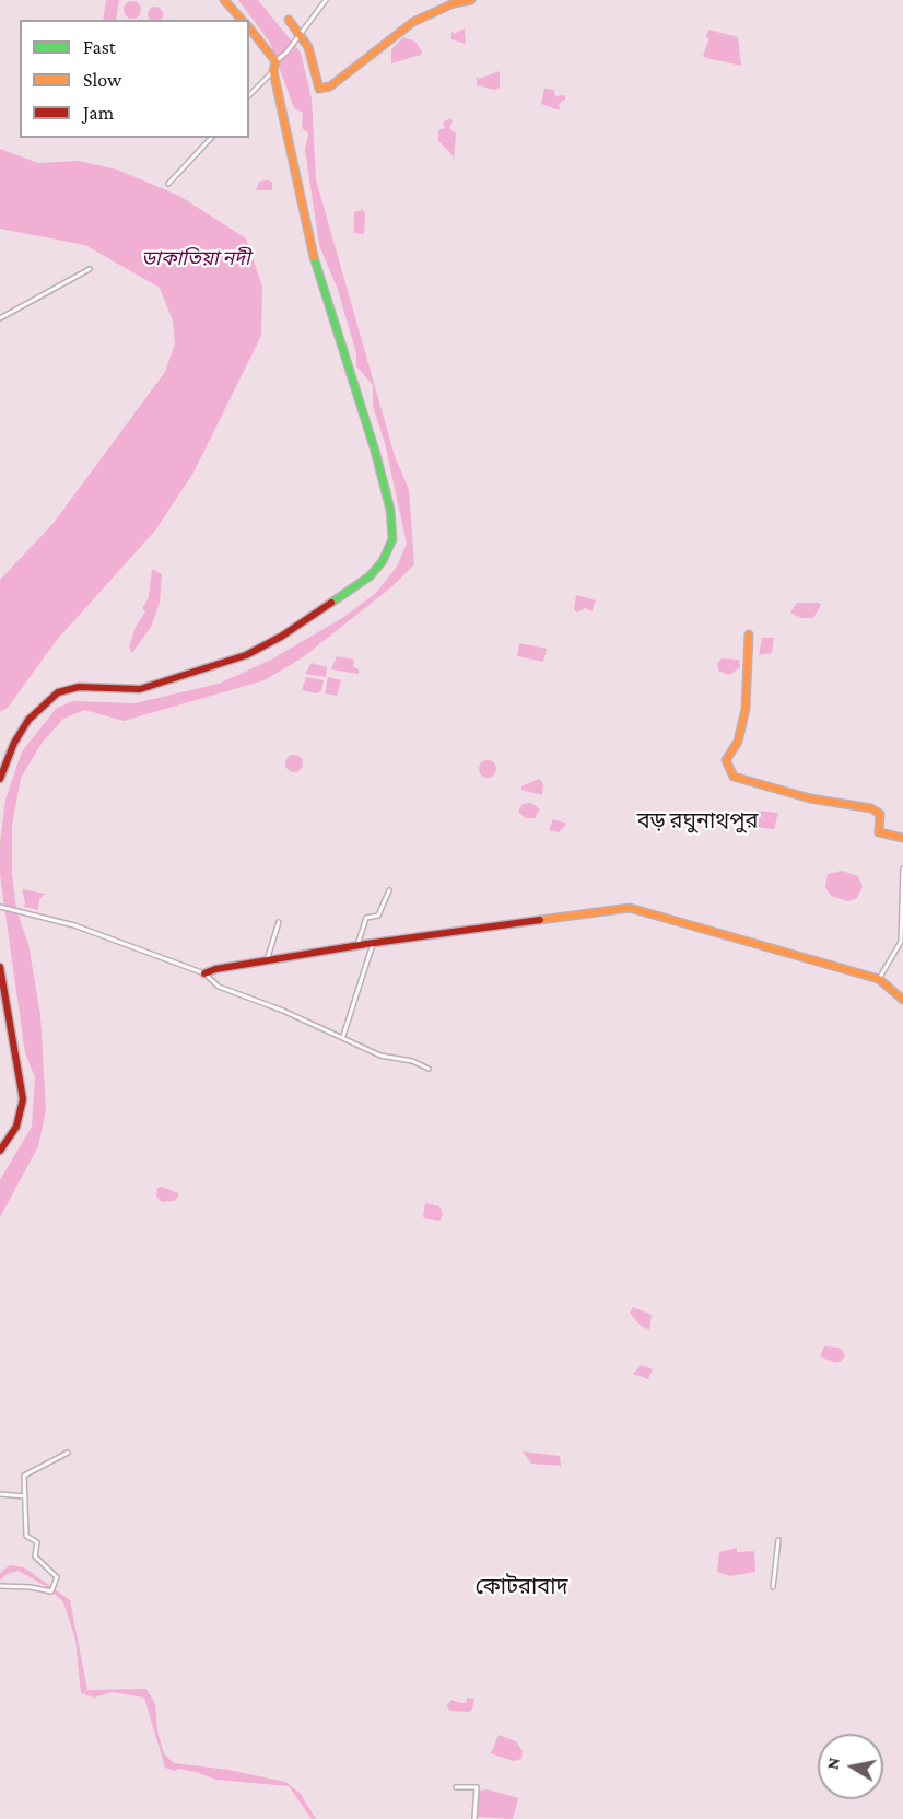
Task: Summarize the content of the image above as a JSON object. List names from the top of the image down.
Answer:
{
  "districts": ["বড় রঘুনাথপুর", "কোটরাবাদ"],
  "water": ["ডাকাতিয়া নদী"],
  "legend": ["Fast", "Slow", "Jam"],
  "north": "left"
}
